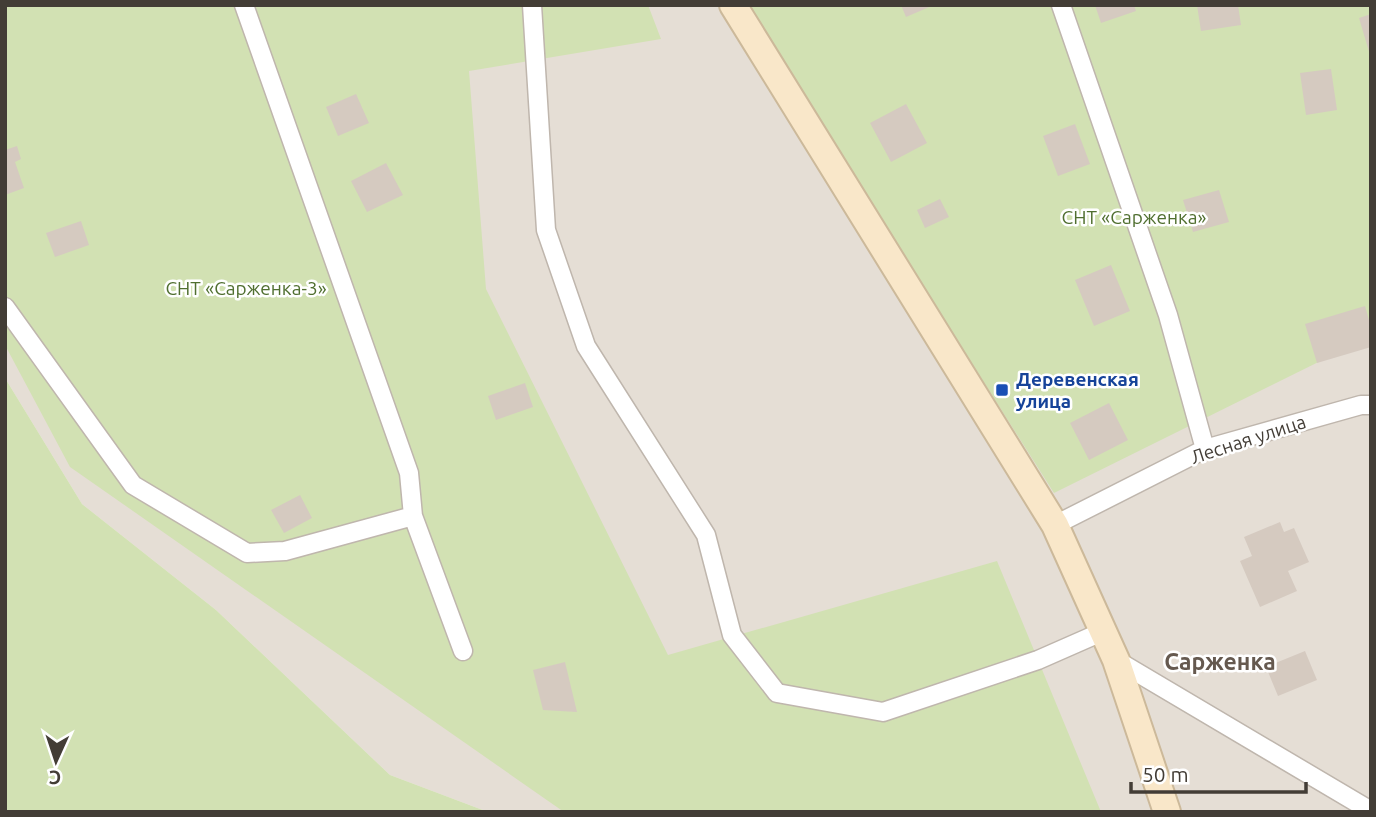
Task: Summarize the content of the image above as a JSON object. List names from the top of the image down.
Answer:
{
  "streets": {
    "street": ["Лесная улица"]
  },
  "districts": ["Сарженка"],
  "parks": ["СНТ «Сарженка»", "СНТ «Сарженка-3»"],
  "places": {
    "transit": ["Деревенская улица"]
  },
  "scale_bar": "50 m",
  "north": "bottom"
}
